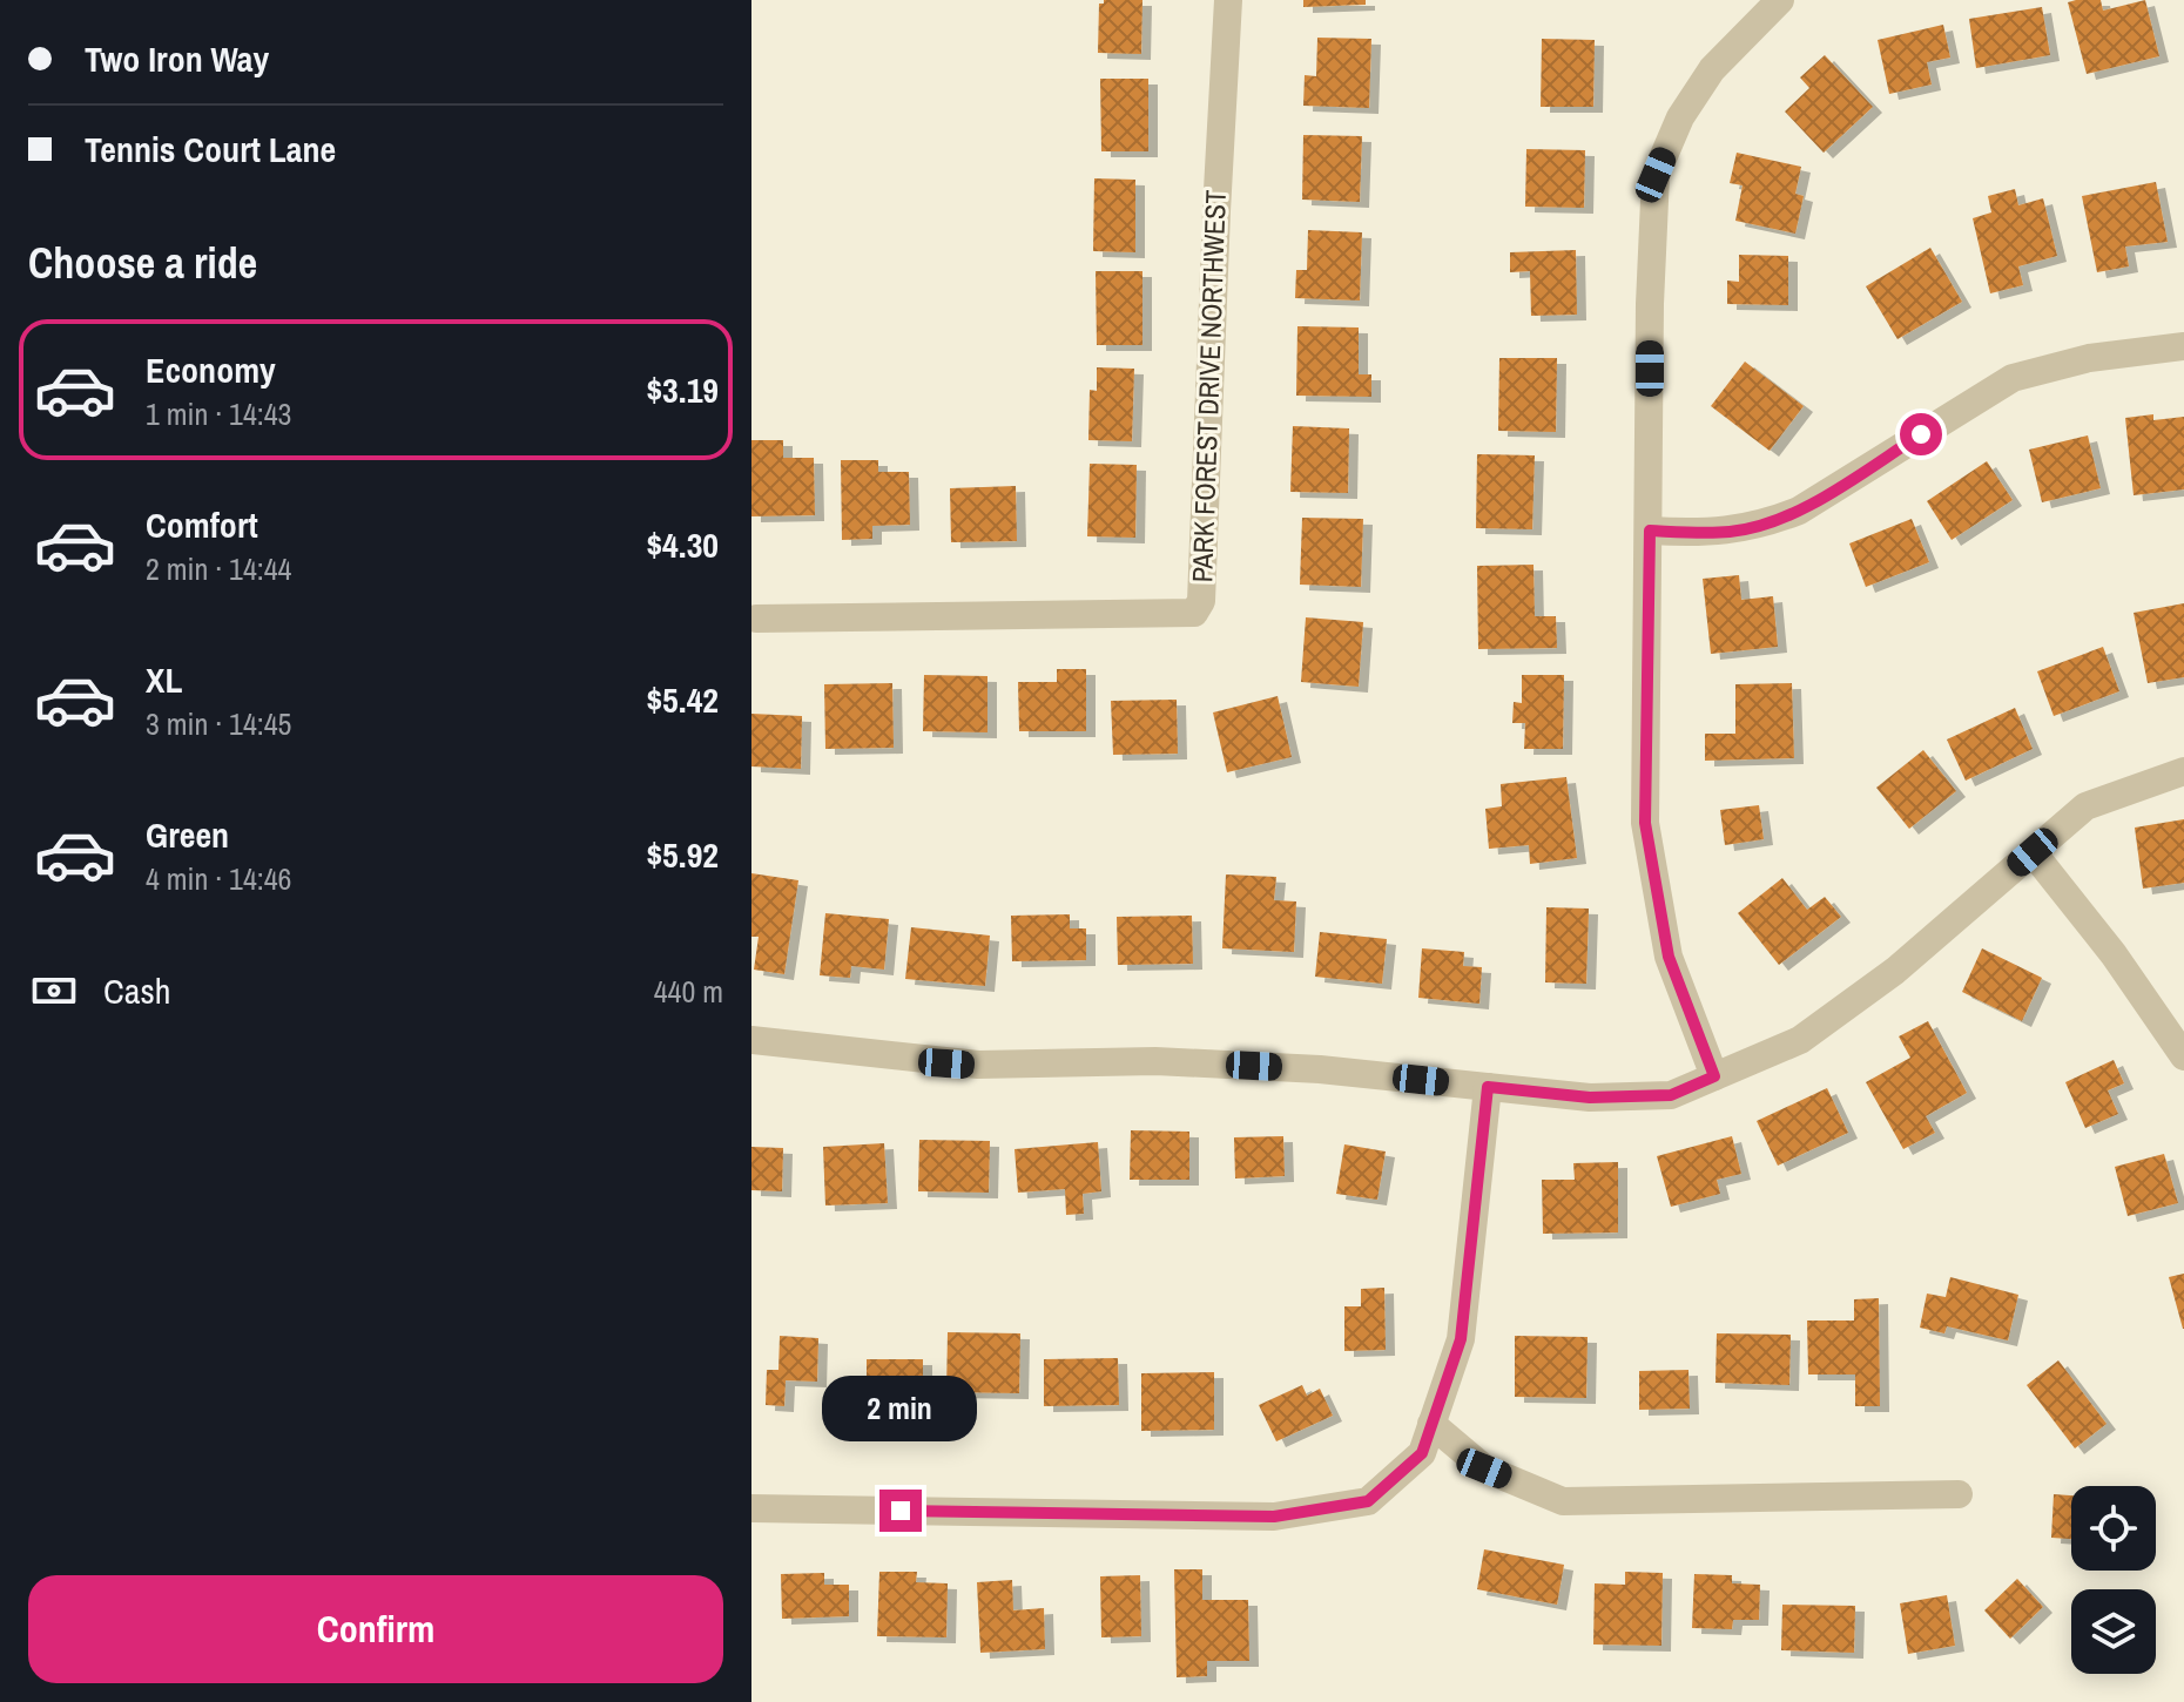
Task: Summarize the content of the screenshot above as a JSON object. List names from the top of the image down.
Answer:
{
  "streets": {
    "street": ["PARK FOREST DRIVE NORTHWEST"]
  },
  "page": {
    "banner": ["Two Iron Way", "Tennis Court Lane"],
    "heading": "Choose a ride",
    "list": [
      {
        "name": "Economy",
        "note": "1 min · 14:43",
        "value": "$3.19"
      },
      {
        "name": "Comfort",
        "note": "2 min · 14:44",
        "value": "$4.30"
      },
      {
        "name": "XL",
        "note": "3 min · 14:45",
        "value": "$5.42"
      },
      {
        "name": "Green",
        "note": "4 min · 14:46",
        "value": "$5.92"
      }
    ],
    "pay": ["Cash", "440 m"],
    "bubble": "2 min",
    "buttons": "Confirm"
  }
}
